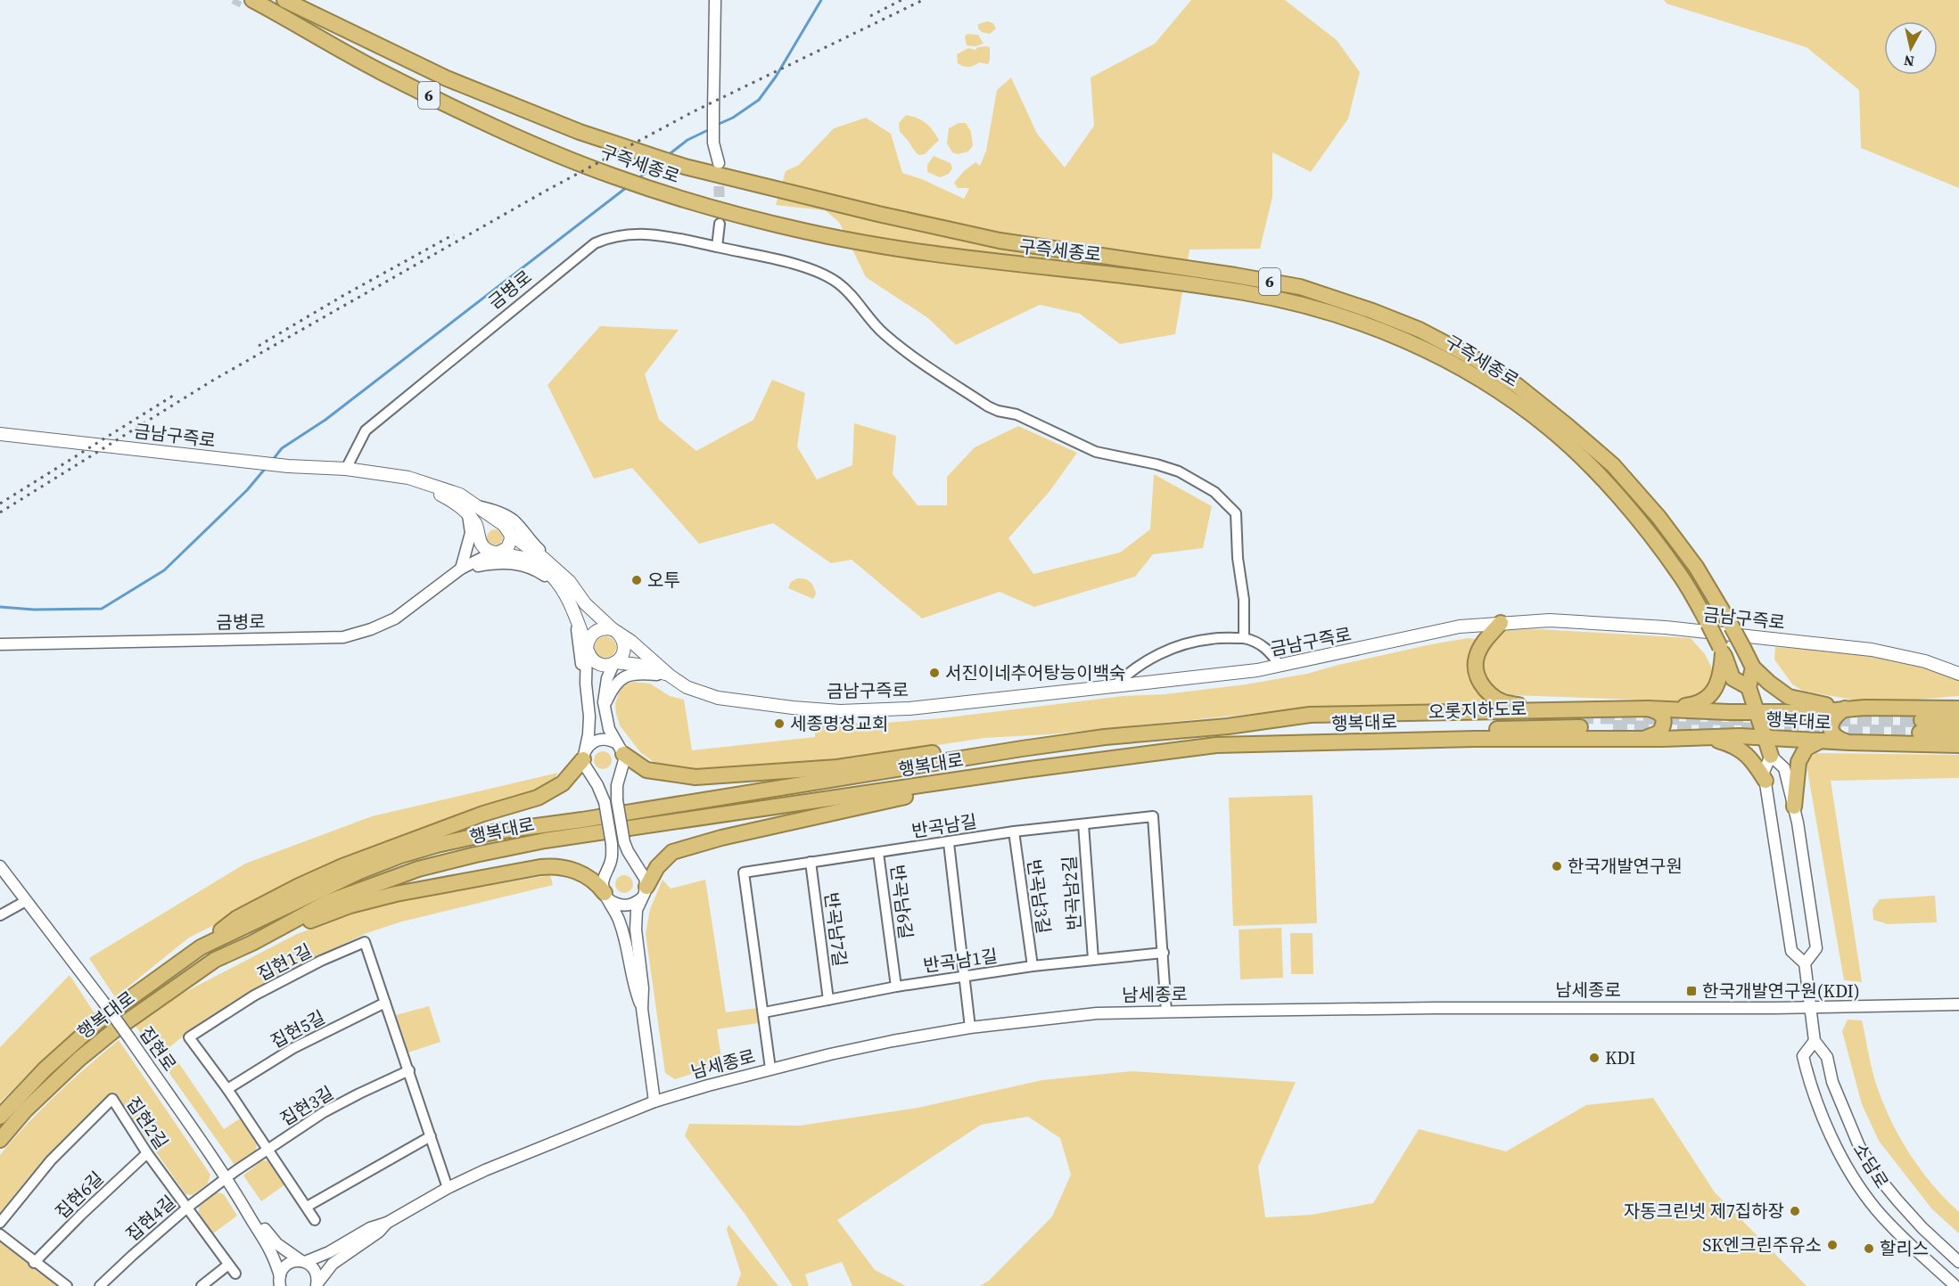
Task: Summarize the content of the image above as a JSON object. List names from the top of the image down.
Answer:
{
  "streets": {
    "highway": [
      "6",
      "구즉세종로",
      "오롯지하도로",
      "행복대로",
      "소담로"
    ],
    "main road": ["금남구즉로"],
    "street": [
      "금병로",
      "반곡남길",
      "반곡남2길",
      "반곡남3길",
      "반곡남6길",
      "반곡남7길",
      "반곡남1길",
      "집현1길",
      "남세종로",
      "집현5길",
      "집현로",
      "집현3길",
      "집현2길",
      "집현6길",
      "집현4길"
    ]
  },
  "crossings": [
    ["구즉세종로", "행복대로"],
    ["구즉세종로", "소담로"],
    ["금병로", "금남구즉로"],
    ["오롯지하도로", "행복대로"],
    ["행복대로", "소담로"],
    ["반곡남길", "반곡남2길"],
    ["반곡남길", "반곡남3길"],
    ["반곡남길", "반곡남6길"],
    ["반곡남길", "반곡남7길"],
    ["반곡남길", "반곡남1길"],
    ["반곡남길", "남세종로"],
    ["반곡남2길", "반곡남1길"],
    ["반곡남3길", "반곡남1길"],
    ["반곡남6길", "반곡남1길"],
    ["반곡남7길", "반곡남1길"],
    ["집현1길", "남세종로"],
    ["집현1길", "집현5길"],
    ["집현1길", "집현3길"],
    ["남세종로", "집현로"],
    ["남세종로", "소담로"],
    ["집현로", "집현3길"],
    ["집현로", "집현4길"],
    ["집현3길", "집현4길"],
    ["집현2길", "집현6길"],
    ["집현2길", "집현4길"]
  ],
  "places": {
    "other": [
      "오투",
      "서진이네추어탕능이백숙",
      "세종명성교회",
      "한국개발연구원",
      "KDI",
      "자동크린넷 제7집하장",
      "SK엔크린주유소",
      "할리스"
    ],
    "transit": ["한국개발연구원(KDI)"]
  },
  "north": "bottom"
}
